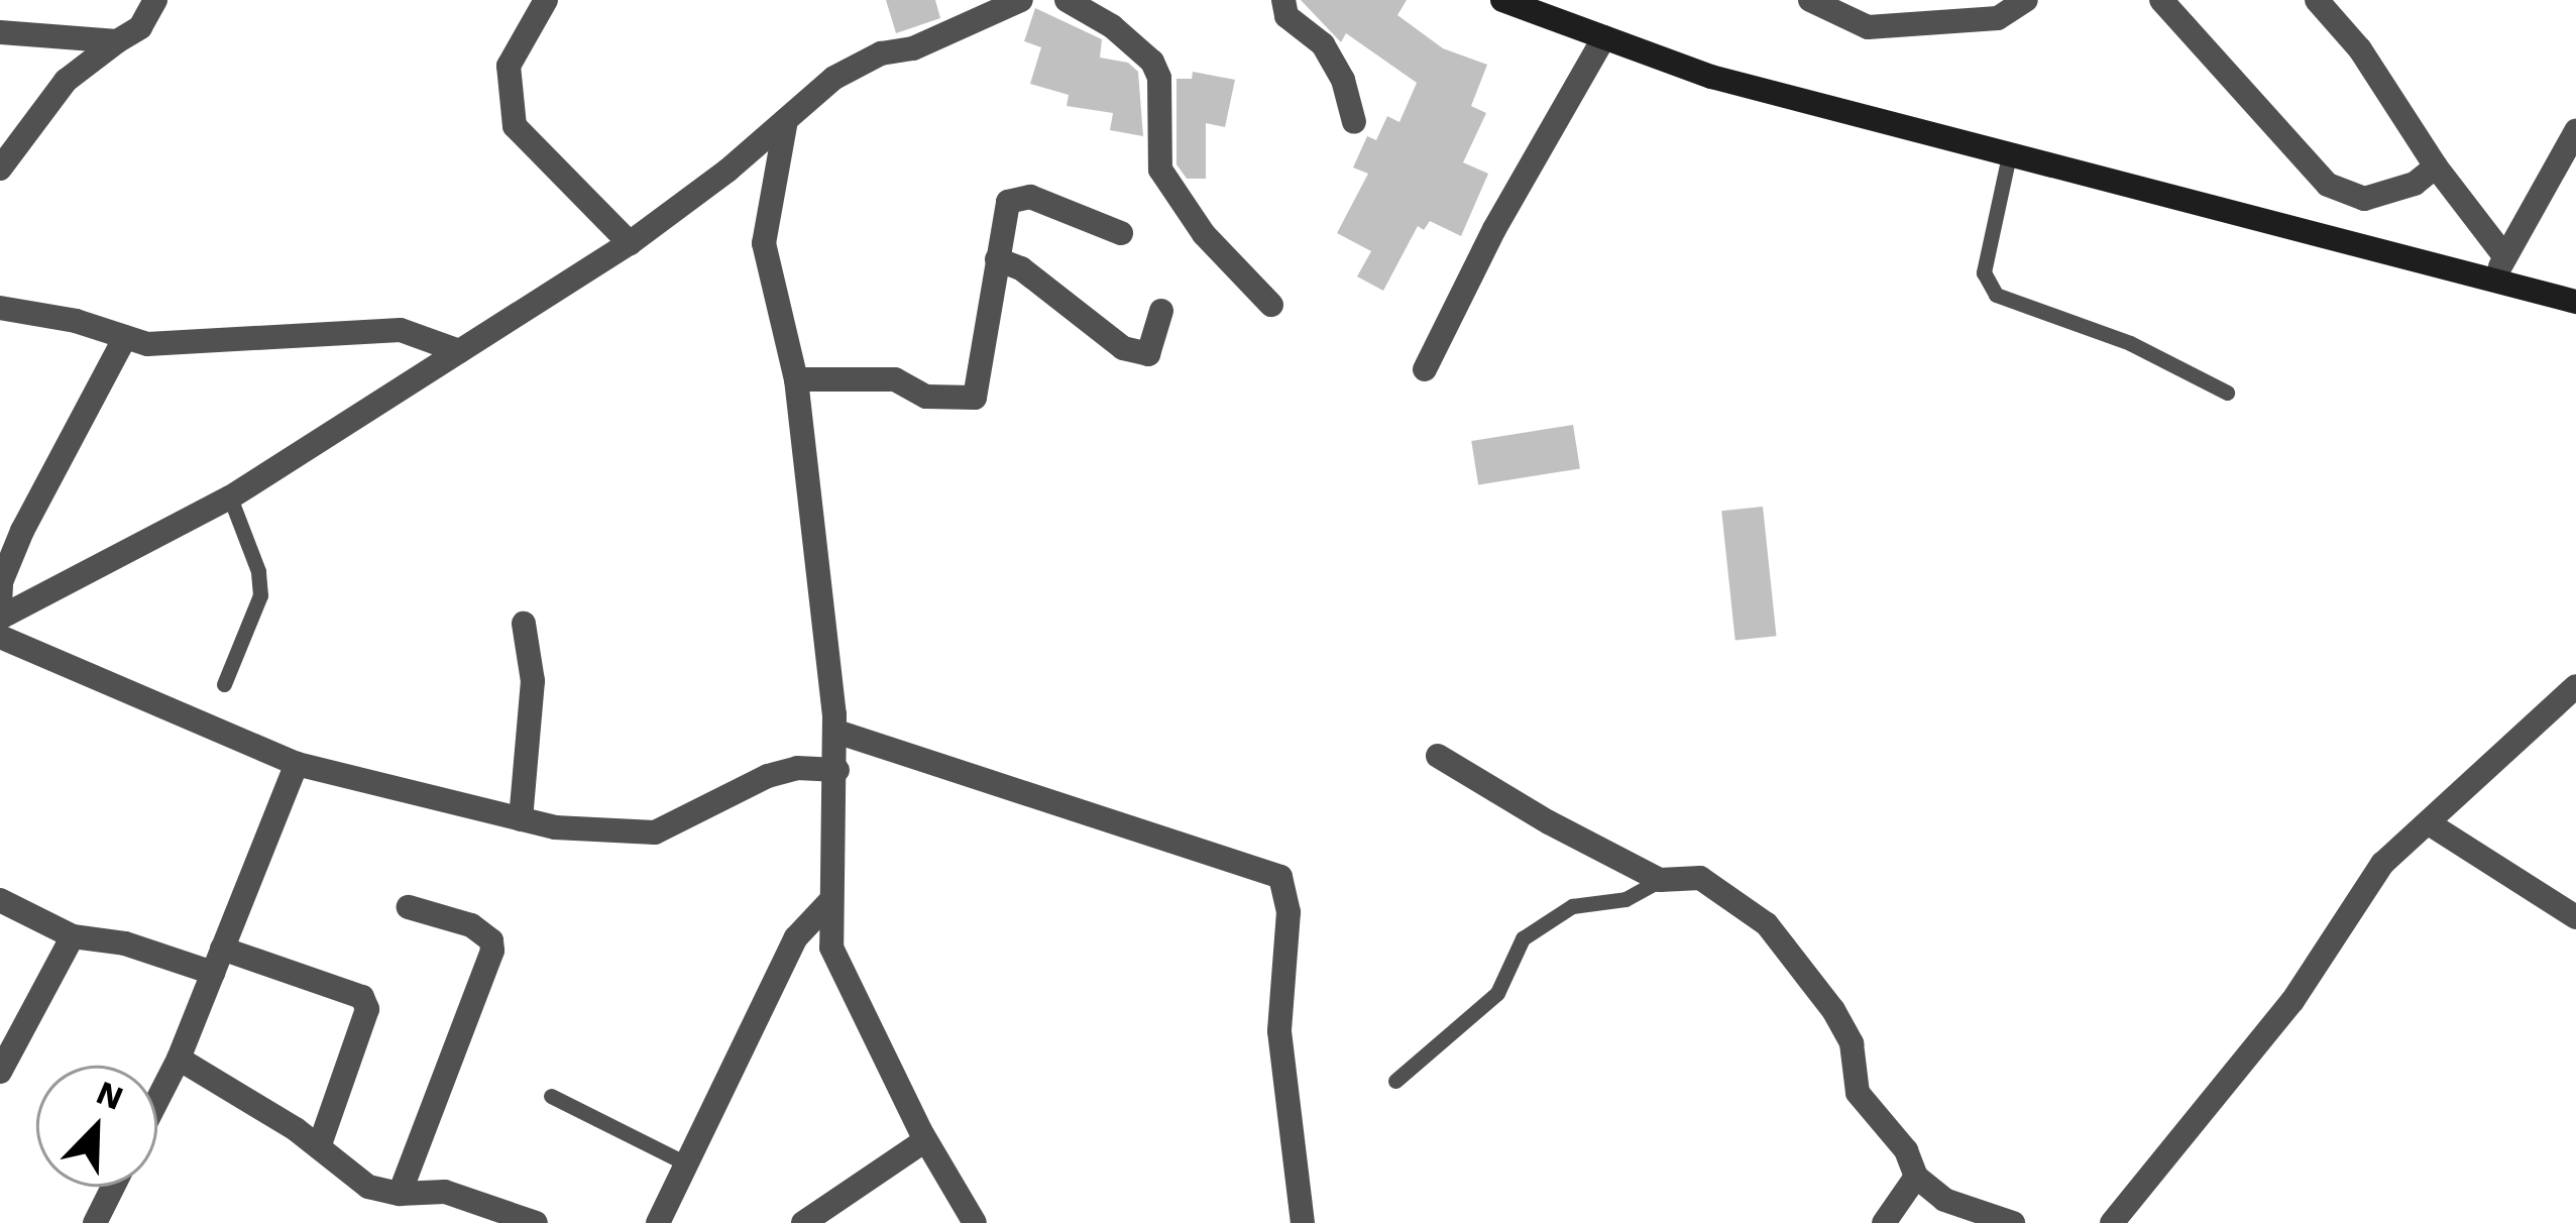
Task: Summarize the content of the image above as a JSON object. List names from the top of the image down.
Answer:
{
  "north": "top right"
}
